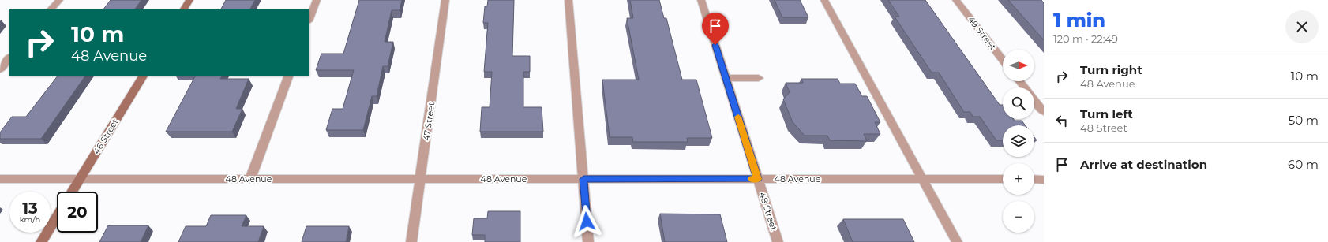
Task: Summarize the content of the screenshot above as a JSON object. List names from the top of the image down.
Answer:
{
  "streets": {
    "street": [
      "49 Street",
      "47 Street",
      "46 Street",
      "48 Avenue",
      "48 Street"
    ]
  },
  "crossings": [
    ["47 Street", "48 Avenue"],
    ["46 Street", "48 Avenue"],
    ["48 Avenue", "48 Street"]
  ],
  "north": "right",
  "page": {
    "heading": ["1 min", "120 m · 22:49"],
    "turn": ["10 m", "48 Avenue"],
    "map_buttons": ["+", "−"],
    "list": [
      {
        "name": "Turn right",
        "note": "48 Avenue",
        "value": "10 m"
      },
      {
        "name": "Turn left",
        "note": "48 Street",
        "value": "50 m"
      },
      {
        "name": "Arrive at destination",
        "value": "60 m"
      }
    ],
    "speed": "13 km/h",
    "limit": "20"
  }
}
